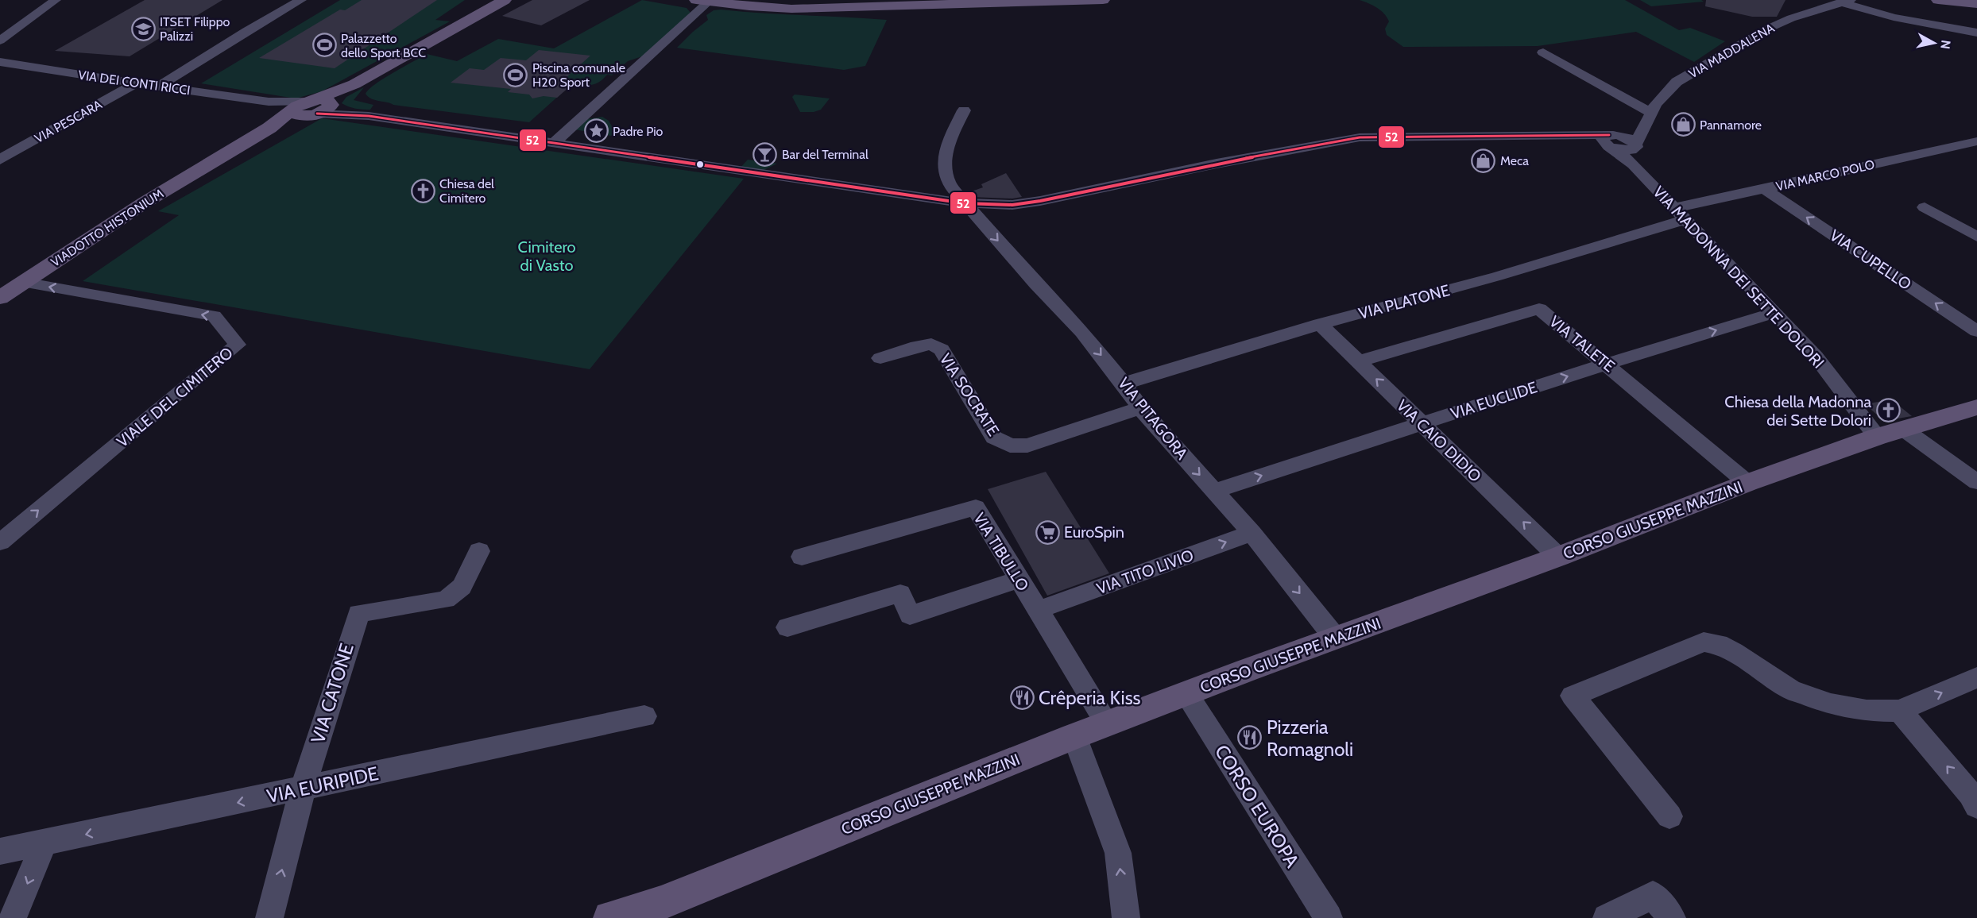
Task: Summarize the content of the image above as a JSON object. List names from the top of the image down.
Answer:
{
  "streets": {
    "main road": ["VIADOTTO HISTONIUM", "CORSO GIUSEPPE MAZZINI"],
    "street": [
      "VIA MADDALENA",
      "VIA DEI CONTI RICCI",
      "VIA PESCARA",
      "VIA MARCO POLO",
      "VIA CUPELLO",
      "VIA MADONNA DEI SETTE DOLORI",
      "VIA PLATONE",
      "VIA TALETE",
      "VIA SOCRATE",
      "VIALE DEL CIMITERO",
      "VIA EUCLIDE",
      "VIA PITAGORA",
      "VIA CAIO DIDIO",
      "VIA TIBULLO",
      "VIA TITO LIVIO",
      "VIA CATONE",
      "VIA EURIPIDE",
      "CORSO EUROPA"
    ]
  },
  "crossings": [
    ["VIA MADDALENA", "VIA MADONNA DEI SETTE DOLORI"],
    ["VIA DEI CONTI RICCI", "VIA PESCARA"],
    ["VIA DEI CONTI RICCI", "VIADOTTO HISTONIUM"],
    ["VIA DEI CONTI RICCI", "VIA MADONNA DEI SETTE DOLORI"],
    ["VIA DEI CONTI RICCI", "VIA PITAGORA"],
    ["VIA MARCO POLO", "VIA CUPELLO"],
    ["VIA MARCO POLO", "VIA MADONNA DEI SETTE DOLORI"],
    ["VIA MARCO POLO", "VIA PLATONE"],
    ["VIADOTTO HISTONIUM", "VIALE DEL CIMITERO"],
    ["VIA MADONNA DEI SETTE DOLORI", "VIA PLATONE"],
    ["VIA MADONNA DEI SETTE DOLORI", "VIA EUCLIDE"],
    ["VIA MADONNA DEI SETTE DOLORI", "CORSO GIUSEPPE MAZZINI"],
    ["VIA PLATONE", "VIA PITAGORA"],
    ["VIA PLATONE", "VIA CAIO DIDIO"],
    ["VIA TALETE", "VIA EUCLIDE"],
    ["VIA TALETE", "VIA CAIO DIDIO"],
    ["VIA TALETE", "CORSO GIUSEPPE MAZZINI"],
    ["VIA SOCRATE", "VIA PITAGORA"],
    ["VIA EUCLIDE", "VIA PITAGORA"],
    ["VIA EUCLIDE", "VIA CAIO DIDIO"],
    ["VIA PITAGORA", "CORSO GIUSEPPE MAZZINI"],
    ["VIA PITAGORA", "VIA TITO LIVIO"],
    ["VIA CAIO DIDIO", "CORSO GIUSEPPE MAZZINI"],
    ["CORSO GIUSEPPE MAZZINI", "VIA TIBULLO"],
    ["CORSO GIUSEPPE MAZZINI", "CORSO EUROPA"],
    ["VIA TIBULLO", "VIA TITO LIVIO"],
    ["VIA CATONE", "VIA EURIPIDE"]
  ],
  "one_way": [
    "VIA CUPELLO",
    "VIA EUCLIDE",
    "VIA PITAGORA",
    "VIA CAIO DIDIO",
    "VIA TITO LIVIO",
    "VIA EURIPIDE"
  ],
  "parks": ["Cimitero di Vasto"],
  "places": {
    "school or university": ["ITSET Filippo Palizzi"],
    "sports": ["Palazzetto dello Sport BCC", "Piscina comunale H20 Sport"],
    "shop": ["Pannamore", "Meca"],
    "place": ["Padre Pio"],
    "bar": ["Bar del Terminal"],
    "church": ["Chiesa del Cimitero", "Chiesa della Madonna dei Sette Dolori"],
    "supermarket": ["EuroSpin"],
    "restaurant": ["Crêperia Kiss", "Pizzeria Romagnoli"]
  },
  "lines": ["transit line 52"],
  "north": "right"
}
